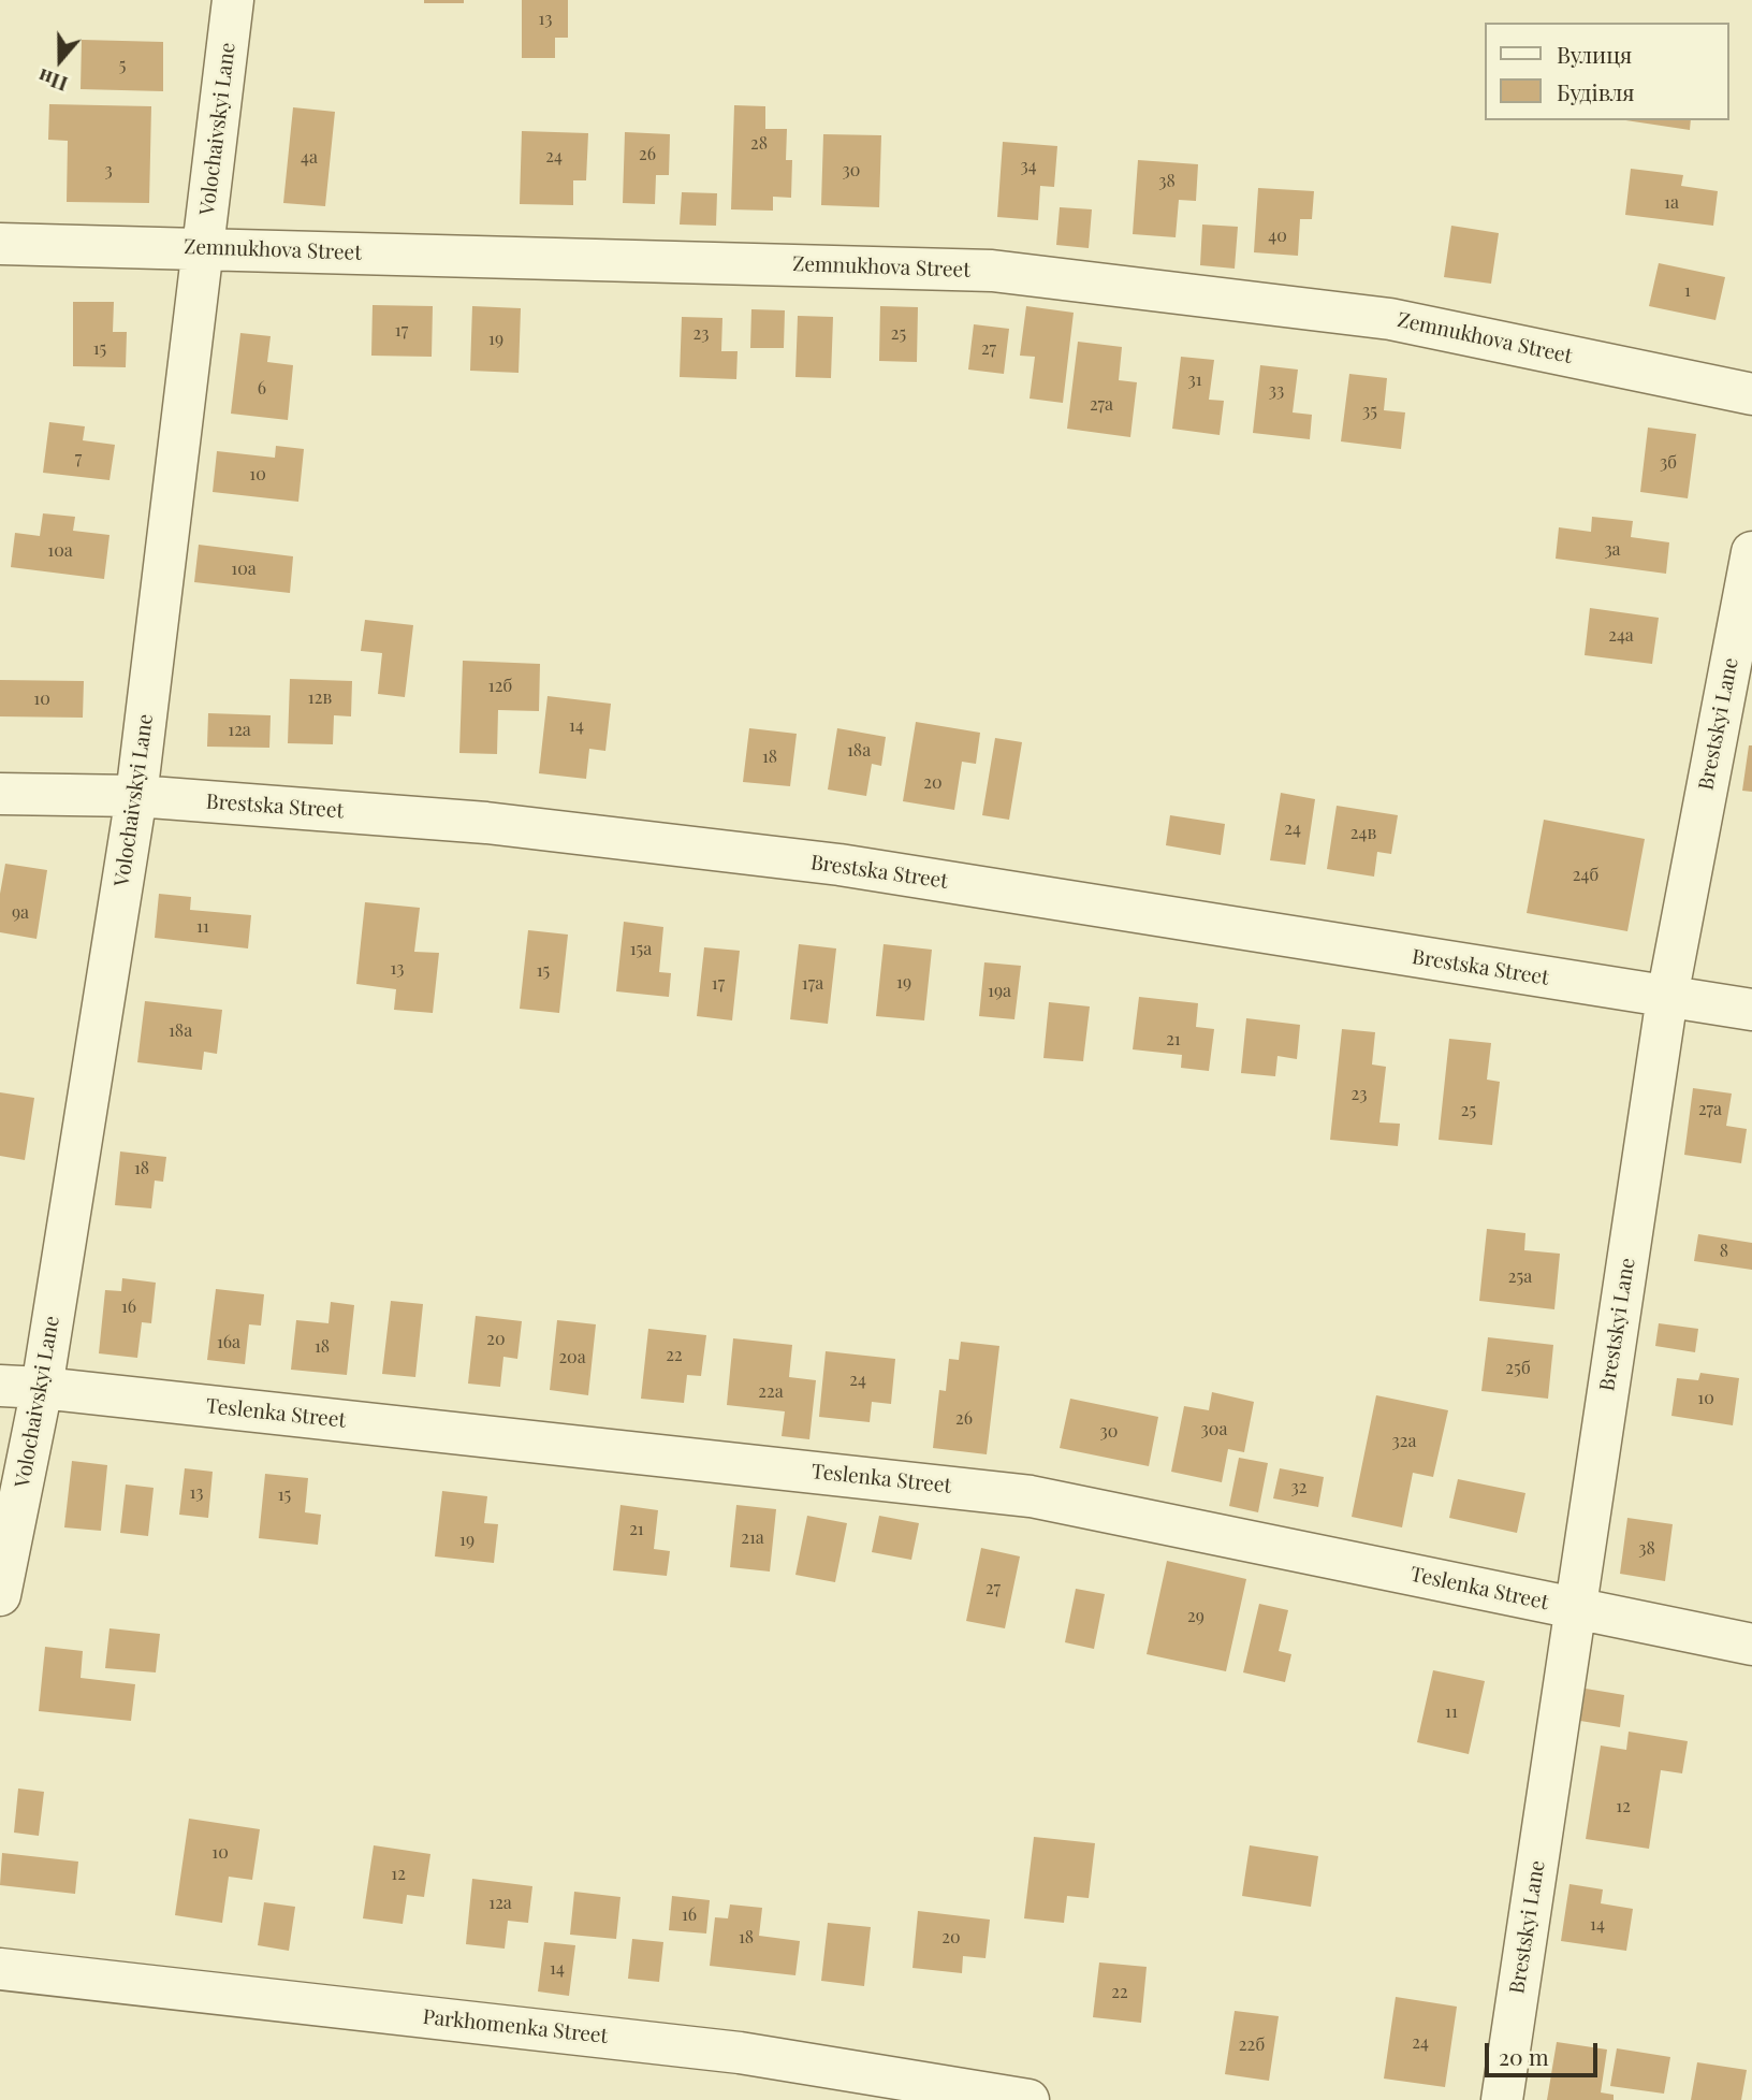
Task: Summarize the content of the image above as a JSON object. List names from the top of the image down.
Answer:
{
  "streets": {
    "street": [
      "Volochaivskyi Lane",
      "Zemnukhova Street",
      "Brestskyi Lane",
      "Brestska Street",
      "Teslenka Street",
      "Parkhomenka Street"
    ]
  },
  "crossings": [
    ["Volochaivskyi Lane", "Zemnukhova Street"],
    ["Volochaivskyi Lane", "Brestska Street"],
    ["Volochaivskyi Lane", "Teslenka Street"],
    ["Brestskyi Lane", "Brestska Street"],
    ["Brestskyi Lane", "Teslenka Street"]
  ],
  "house_numbers": [
    "13",
    "5",
    "28",
    "26",
    "24",
    "4а",
    "34",
    "3",
    "30",
    "38",
    "1а",
    "40",
    "1",
    "17",
    "23",
    "25",
    "19",
    "15",
    "27",
    "31",
    "6",
    "33",
    "27а",
    "35",
    "7",
    "3б",
    "10",
    "3а",
    "10а",
    "10а",
    "24а",
    "12б",
    "12в",
    "10",
    "14",
    "12а",
    "18а",
    "18",
    "20",
    "24",
    "24в",
    "24б",
    "9а",
    "11",
    "15а",
    "13",
    "15",
    "19",
    "17",
    "17а",
    "19а",
    "18а",
    "21",
    "23",
    "27а",
    "25",
    "18",
    "8",
    "25а",
    "16",
    "20",
    "16а",
    "18",
    "22",
    "20а",
    "25б",
    "24",
    "22а",
    "10",
    "26",
    "30а",
    "30",
    "32а",
    "32",
    "13",
    "15",
    "21",
    "21а",
    "19",
    "38",
    "27",
    "29",
    "11",
    "12",
    "10",
    "12",
    "12а",
    "16",
    "14",
    "18",
    "20",
    "14",
    "22",
    "24",
    "22б"
  ],
  "legend": ["Вулиця", "Будівля"],
  "scale_bar": "20 m",
  "north": "bottom"
}
